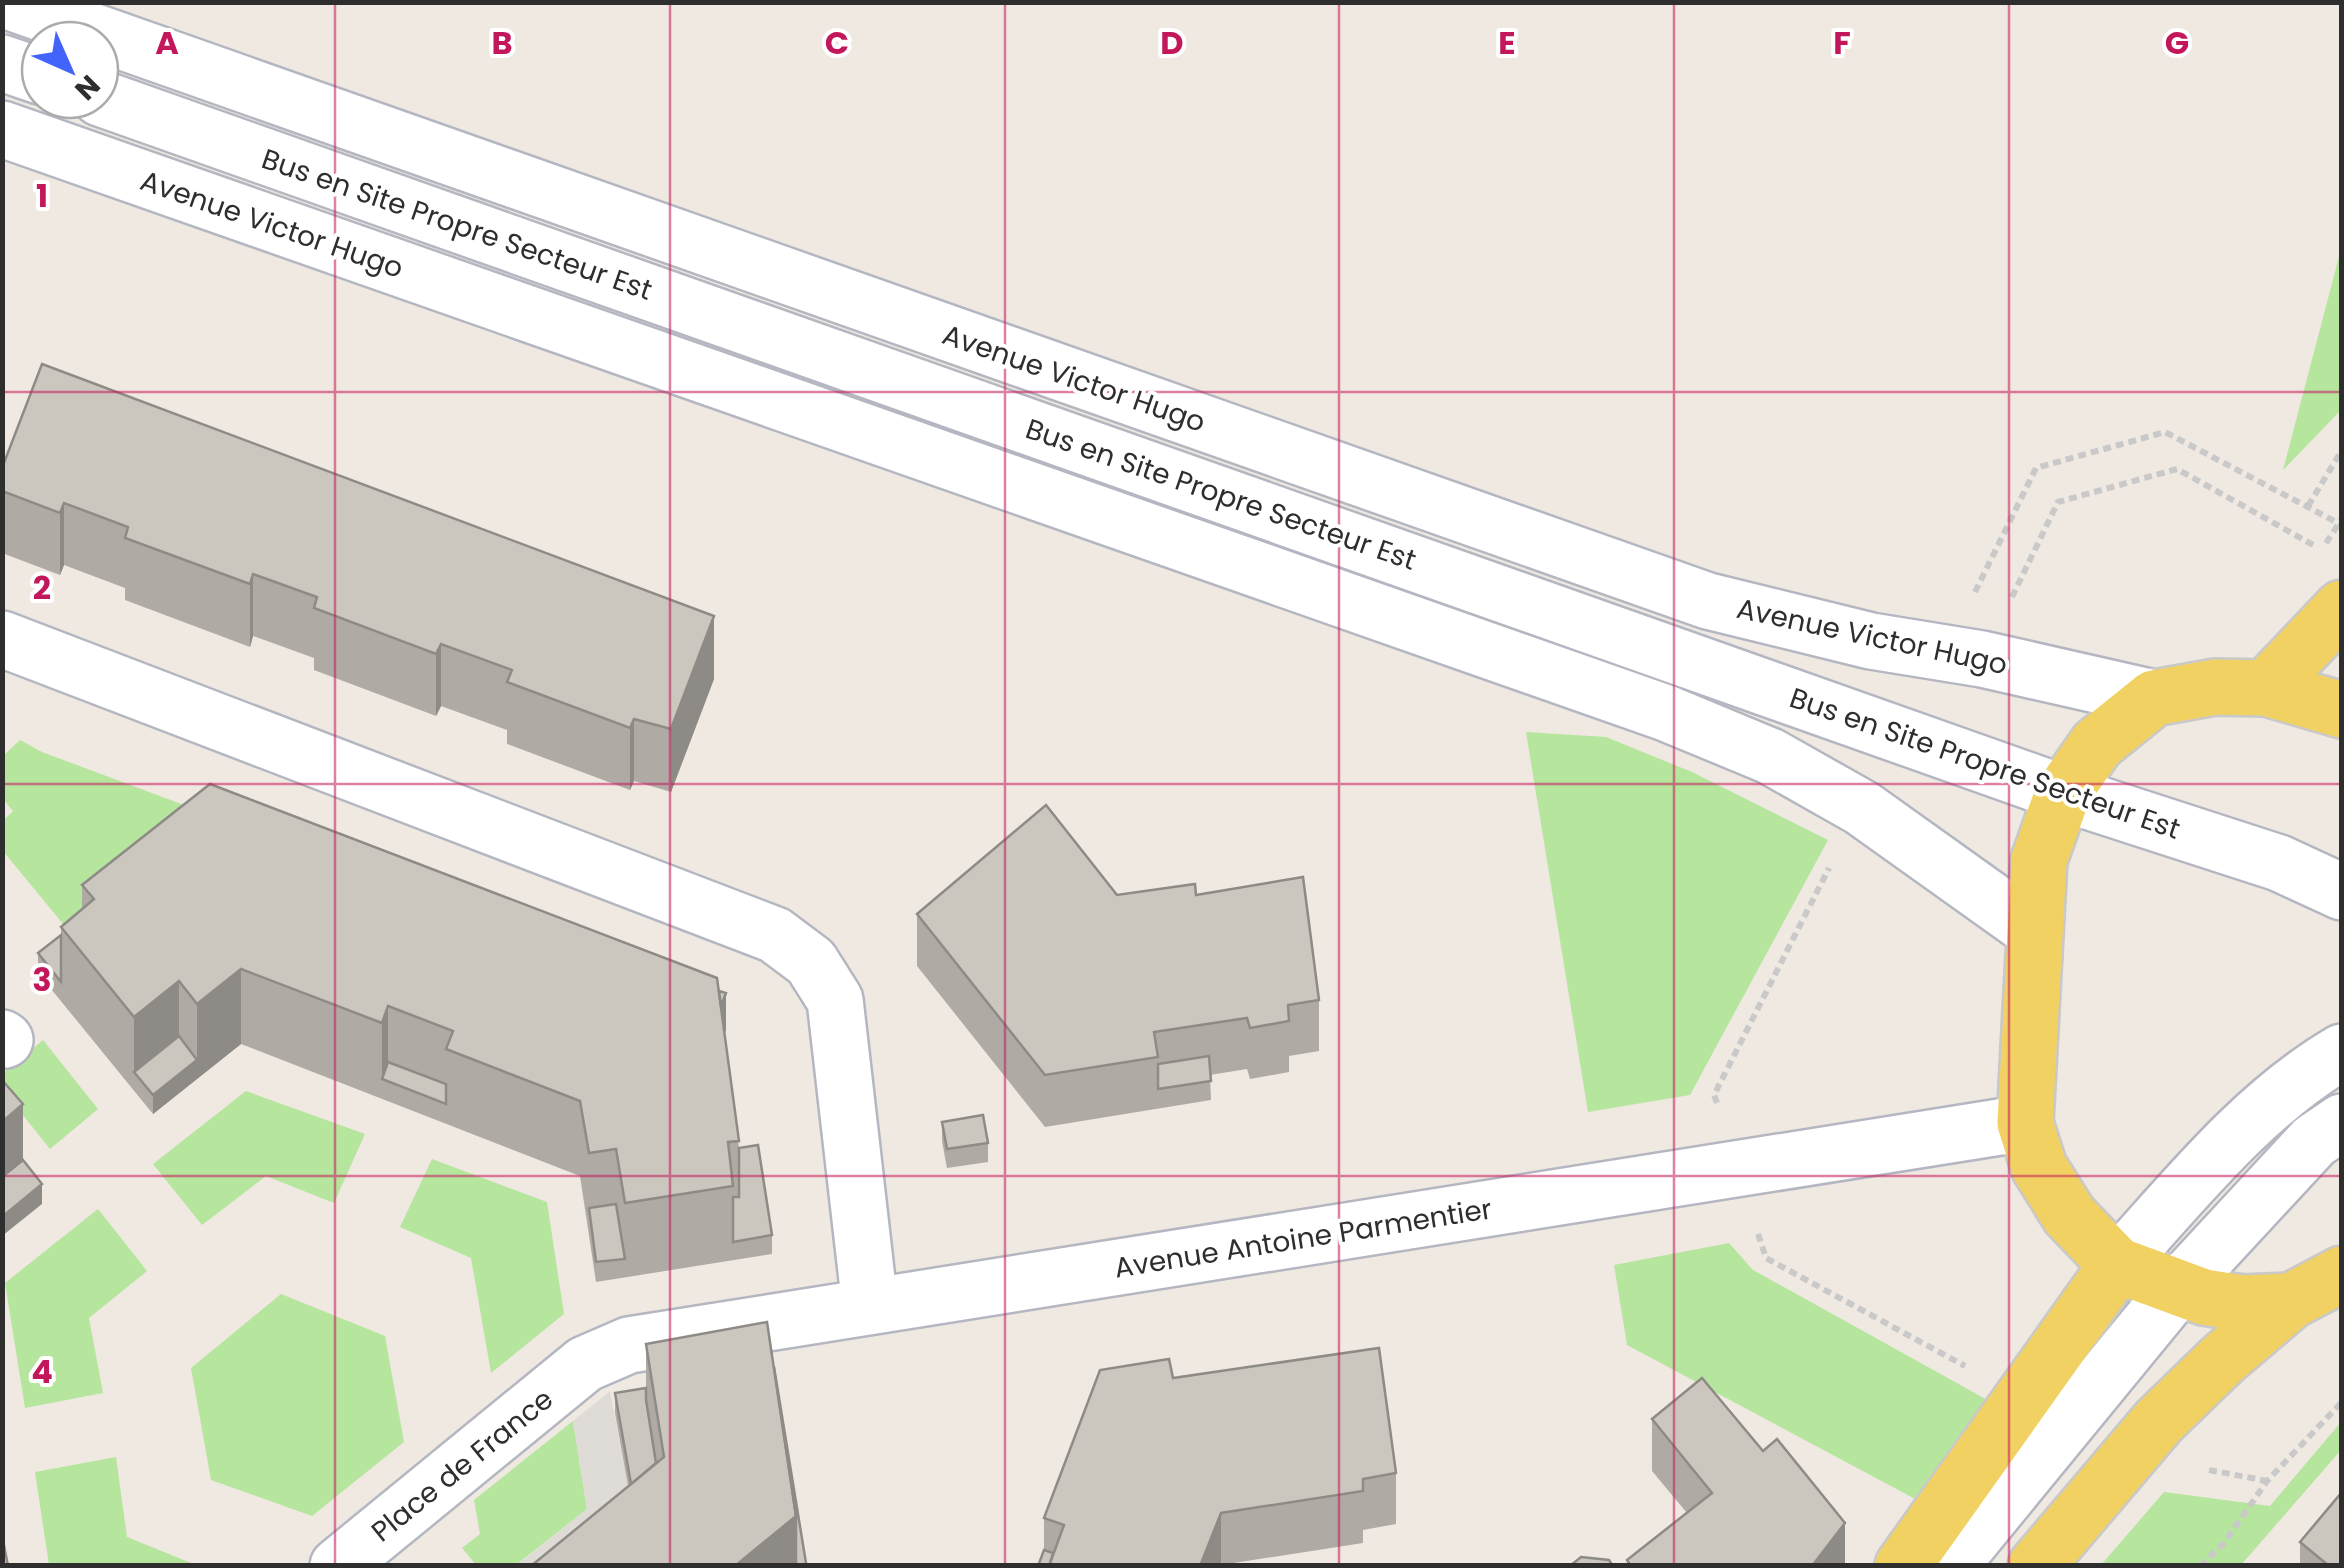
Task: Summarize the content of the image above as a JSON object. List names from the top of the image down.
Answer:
{
  "streets": {
    "street": [
      "Avenue Victor Hugo",
      "Bus en Site Propre Secteur Est",
      "Avenue Antoine Parmentier",
      "Place de France"
    ]
  },
  "crossings": [
    ["Avenue Antoine Parmentier", "Place de France"]
  ],
  "north": "bottom right",
  "grid": {
    "columns": [
      "A",
      "B",
      "C",
      "D",
      "E",
      "F",
      "G"
    ],
    "rows": [
      "1",
      "2",
      "3",
      "4"
    ]
  }
}
